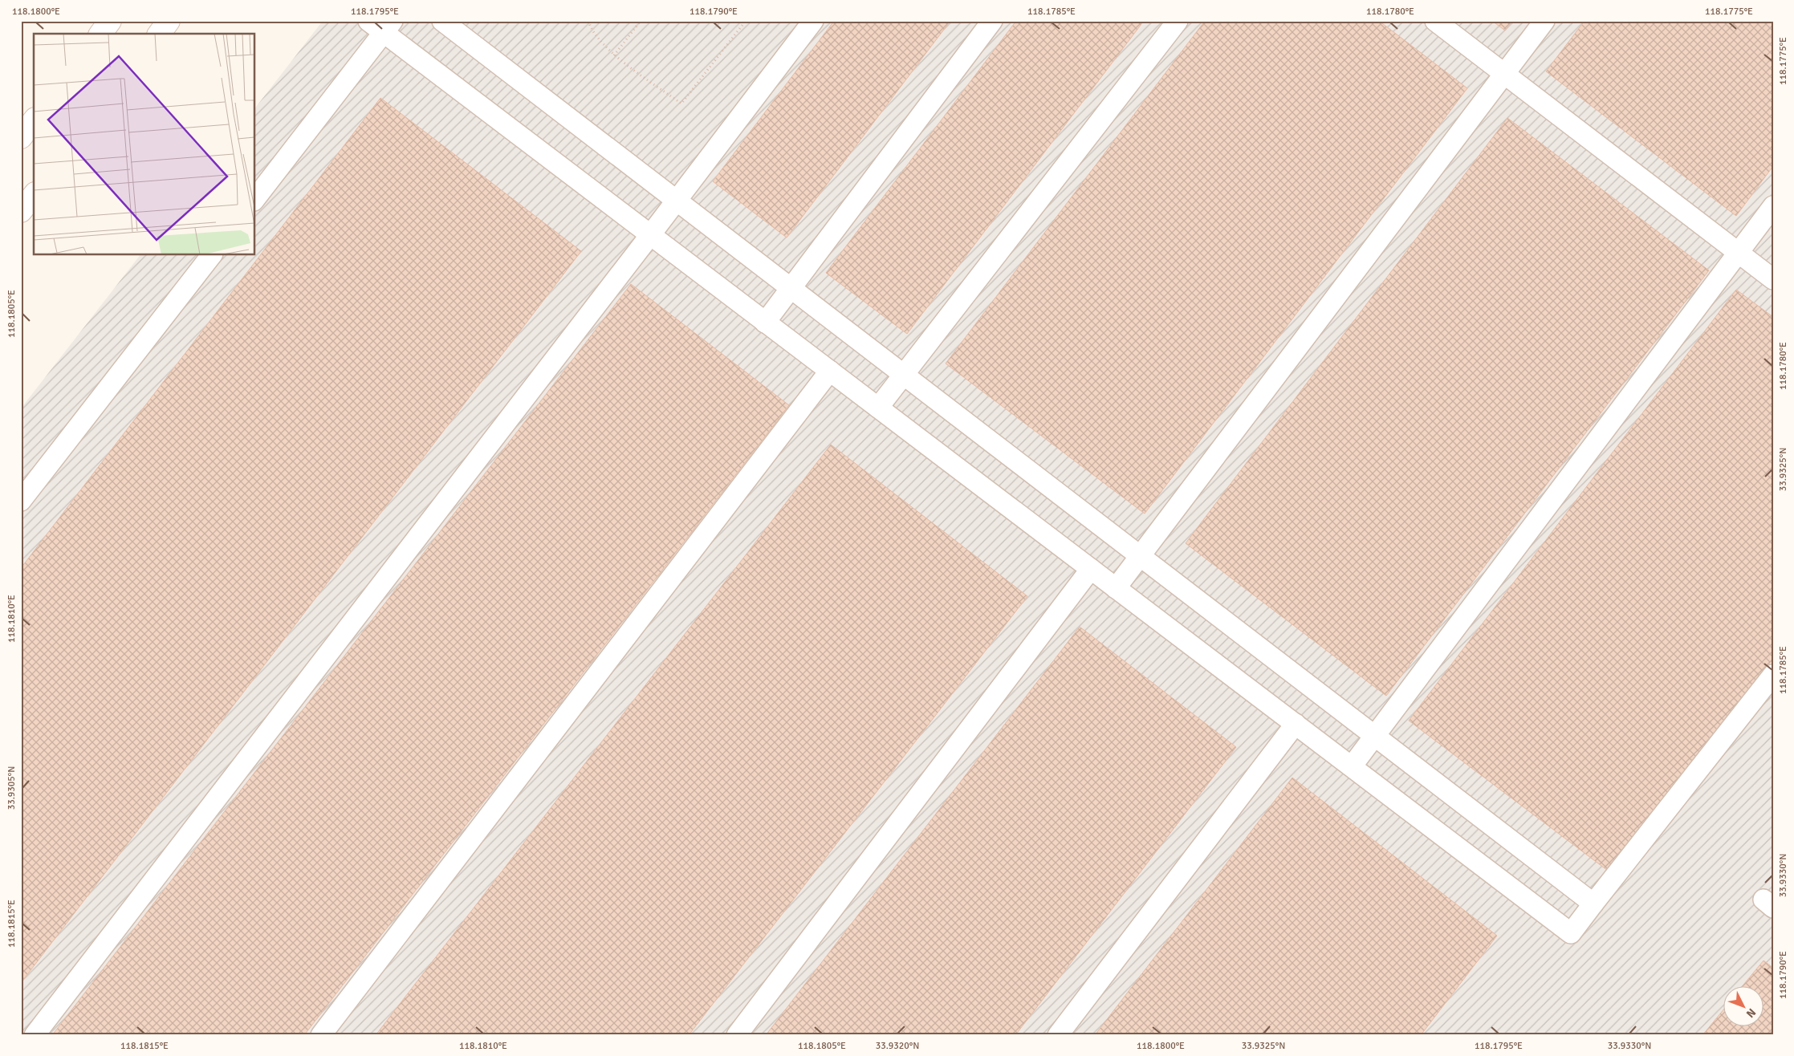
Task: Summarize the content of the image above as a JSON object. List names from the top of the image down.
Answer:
{
  "north": "bottom right",
  "coordinates": [
    "118.1800°E",
    "118.1795°E",
    "118.1790°E",
    "118.1785°E",
    "118.1780°E",
    "118.1775°E",
    "118.1805°E",
    "33.9325°N",
    "118.1810°E",
    "33.9305°N",
    "33.9330°N",
    "118.1815°E",
    "33.9320°N"
  ]
}
